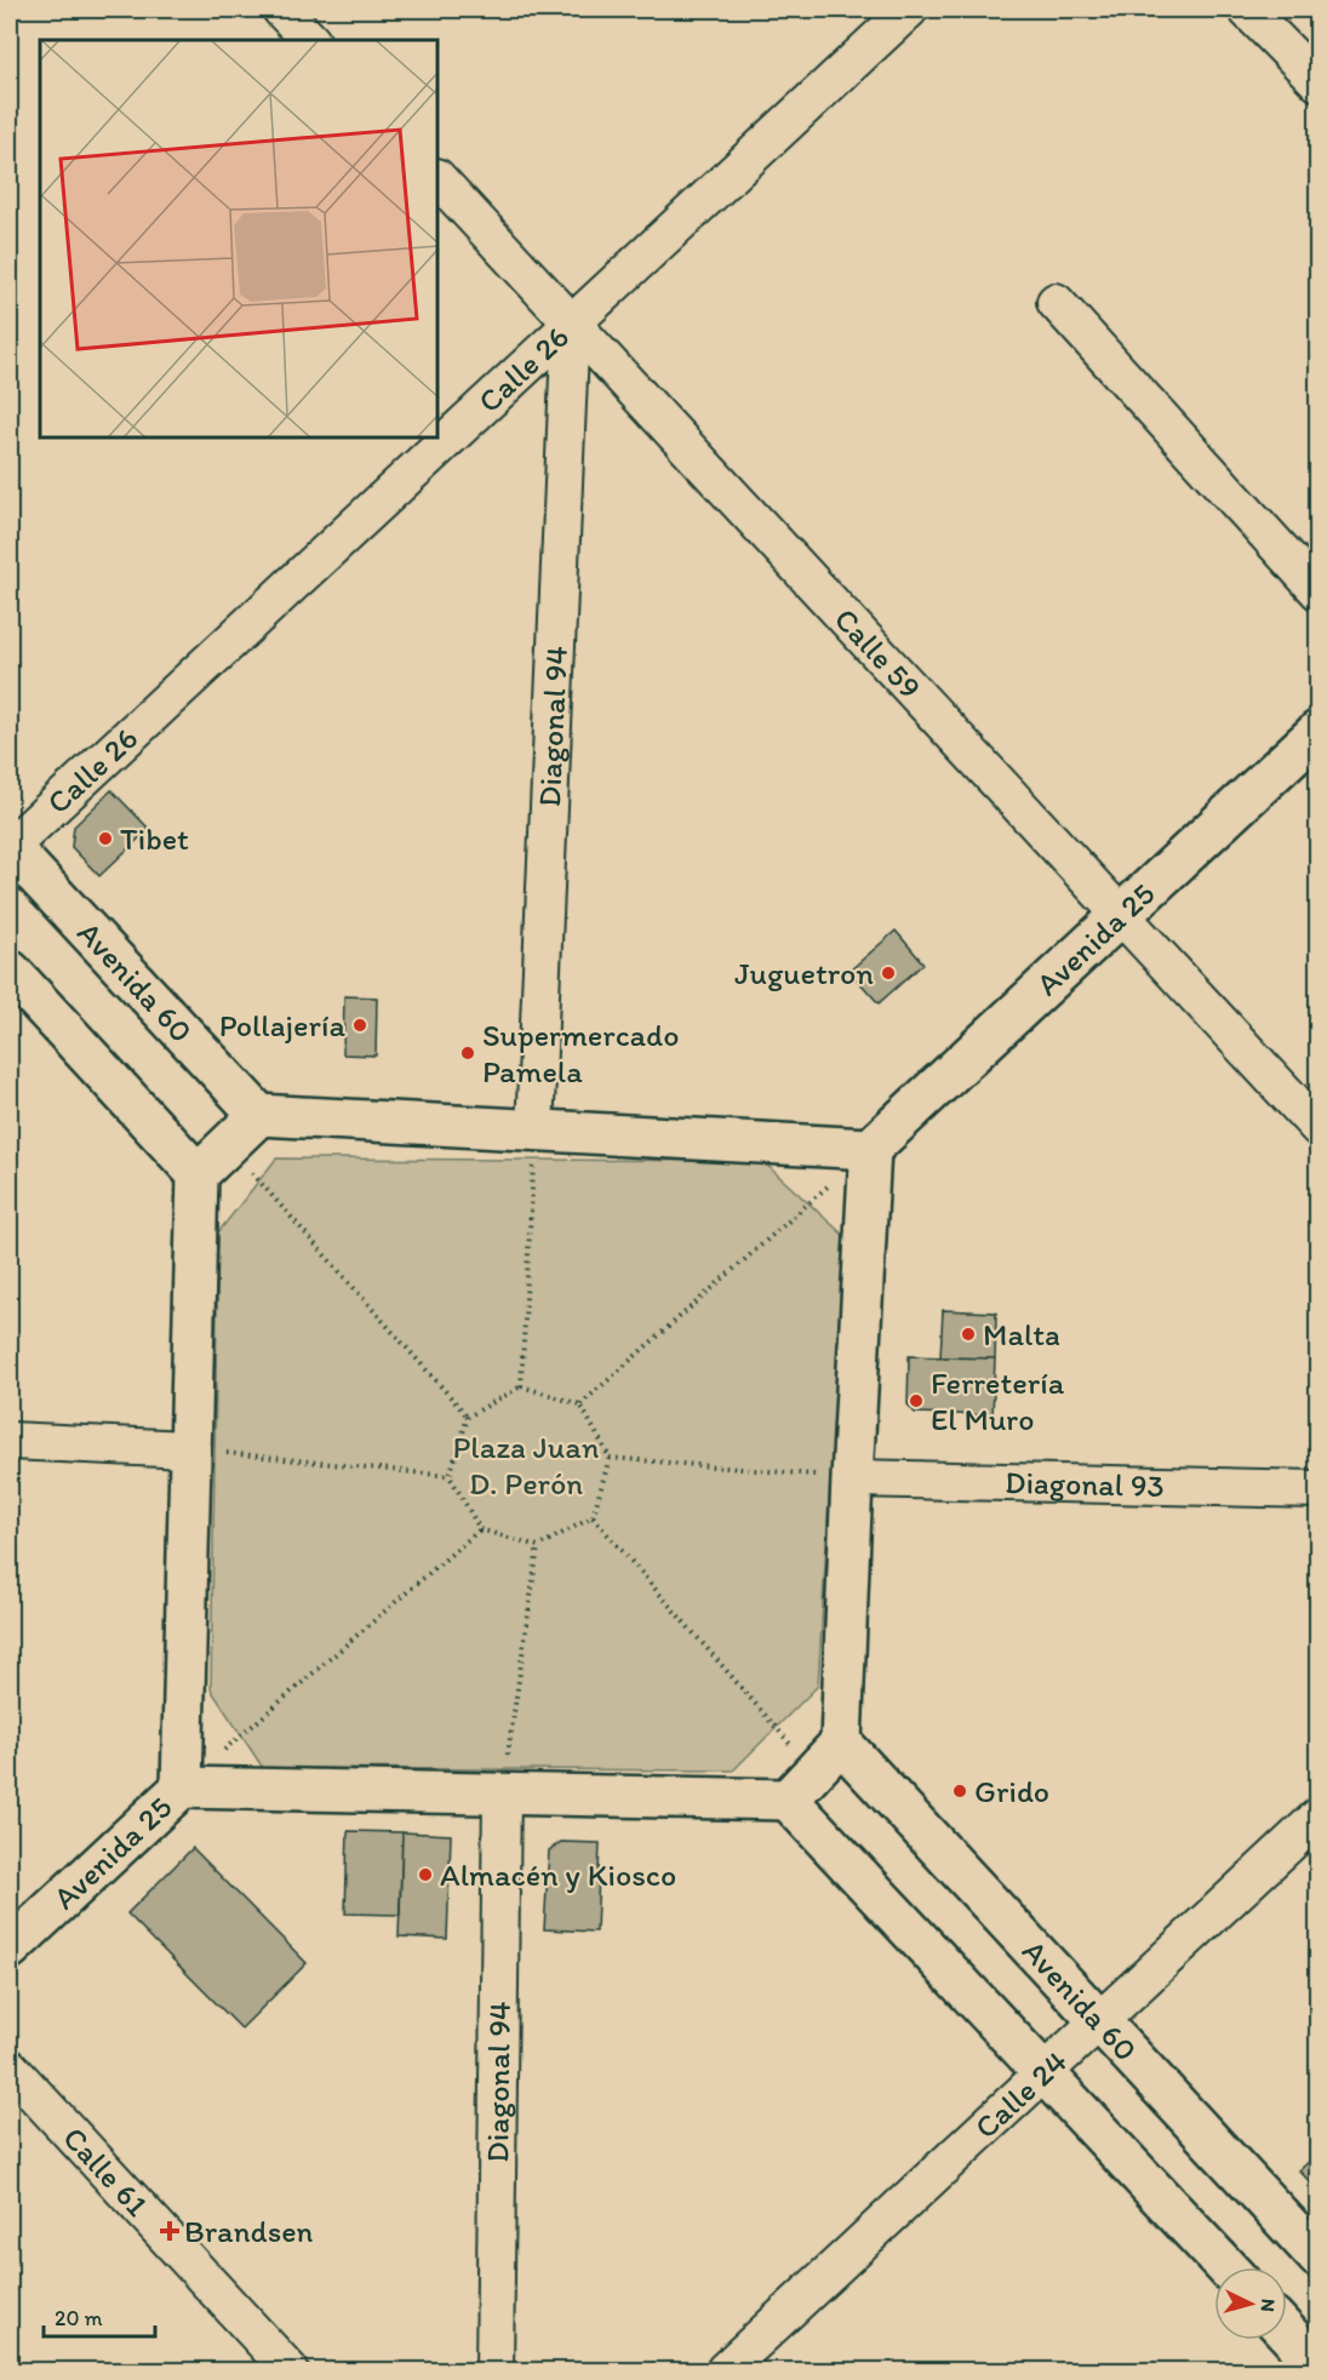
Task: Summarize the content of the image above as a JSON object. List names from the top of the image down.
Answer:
{
  "streets": {
    "main road": ["Avenida 25", "Avenida 60"],
    "street": [
      "Calle 26",
      "Calle 59",
      "Diagonal 94",
      "Diagonal 93",
      "Calle 24",
      "Calle 61"
    ]
  },
  "crossings": [
    ["Calle 26", "Calle 59"],
    ["Calle 26", "Diagonal 94"],
    ["Calle 26", "Avenida 60"],
    ["Calle 59", "Diagonal 94"],
    ["Calle 59", "Avenida 25"],
    ["Avenida 60", "Calle 24"]
  ],
  "parks": ["Plaza Juan D. Perón"],
  "places": {
    "other": [
      "Tibet",
      "Juguetron",
      "Pollajería",
      "Supermercado Pamela",
      "Malta",
      "Ferretería El Muro",
      "Grido",
      "Almacén y Kiosco"
    ],
    "health": ["Brandsen"]
  },
  "scale_bar": "20 m",
  "north": "right"
}
